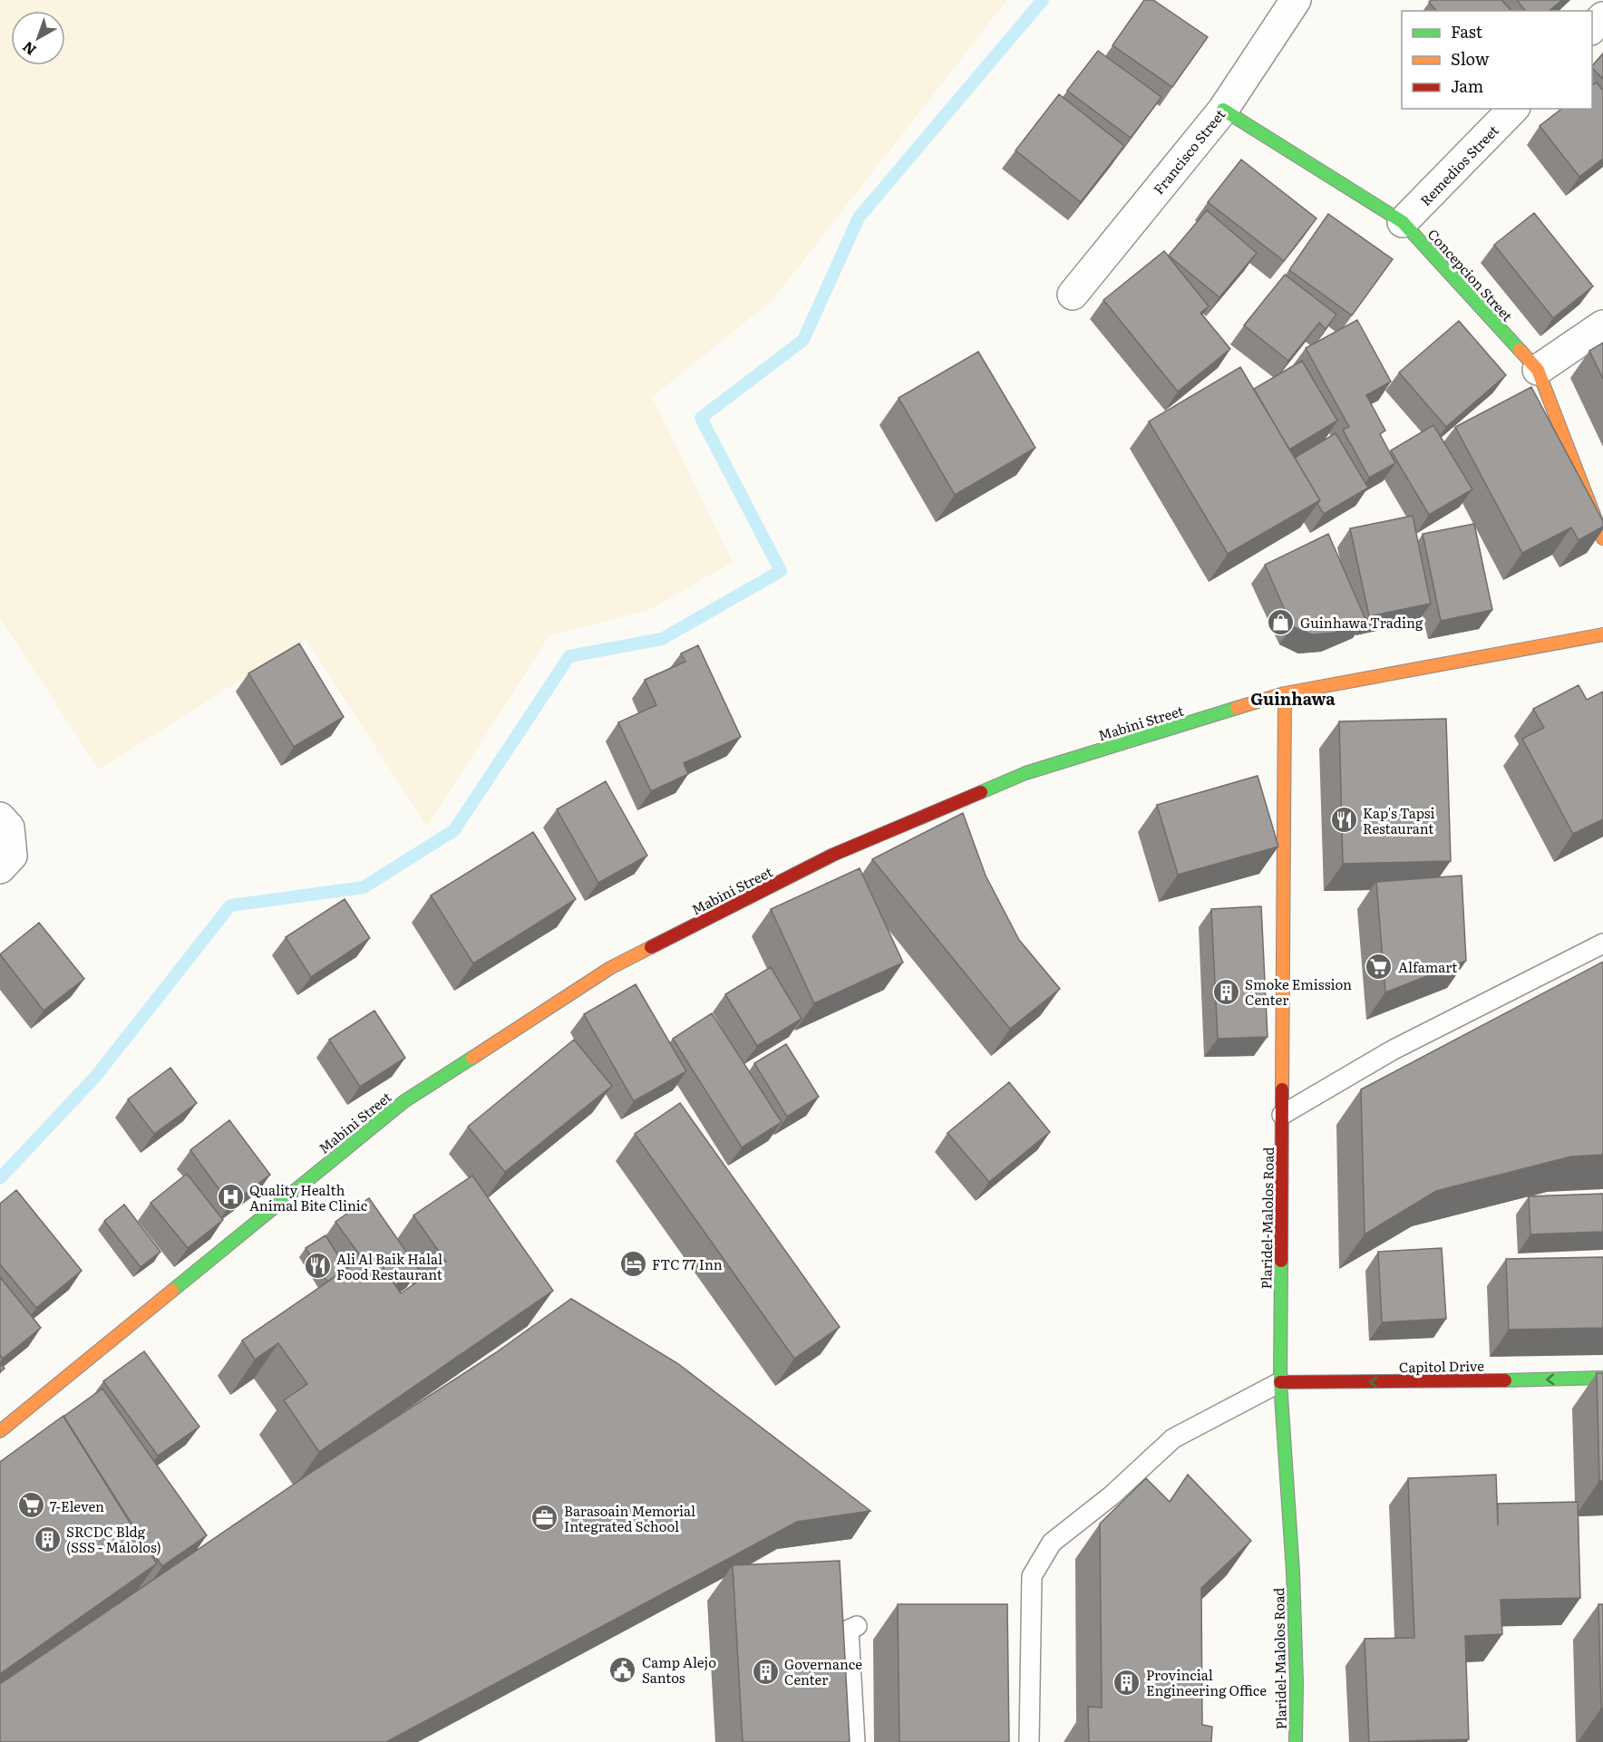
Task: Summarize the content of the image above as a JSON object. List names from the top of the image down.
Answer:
{
  "streets": {
    "street": [
      "Francisco Street",
      "Remedios Street",
      "Concepcion Street",
      "Mabini Street",
      "Plaridel-Malolos Road",
      "Capitol Drive"
    ]
  },
  "crossings": [
    ["Francisco Street", "Concepcion Street"],
    ["Remedios Street", "Concepcion Street"],
    ["Mabini Street", "Plaridel-Malolos Road"],
    ["Plaridel-Malolos Road", "Capitol Drive"]
  ],
  "one_way": ["Capitol Drive"],
  "districts": ["Guinhawa"],
  "places": {
    "shop": ["Guinhawa Trading"],
    "restaurant": ["Kap's Tapsi Restaurant", "Ali Al Baik Halal Food Restaurant"],
    "supermarket": ["Alfamart", "7-Eleven"],
    "building": [
      "Smoke Emission Center",
      "SRCDC Bldg (SSS - Malolos)",
      "Governance Center",
      "Provincial Engineering Office"
    ],
    "hospital": ["Quality Health Animal Bite Clinic"],
    "hotel": ["FTC 77 Inn"],
    "office": ["Barasoain Memorial Integrated School"],
    "public building": ["Camp Alejo Santos"]
  },
  "legend": ["Fast", "Slow", "Jam"],
  "north": "bottom left"
}
